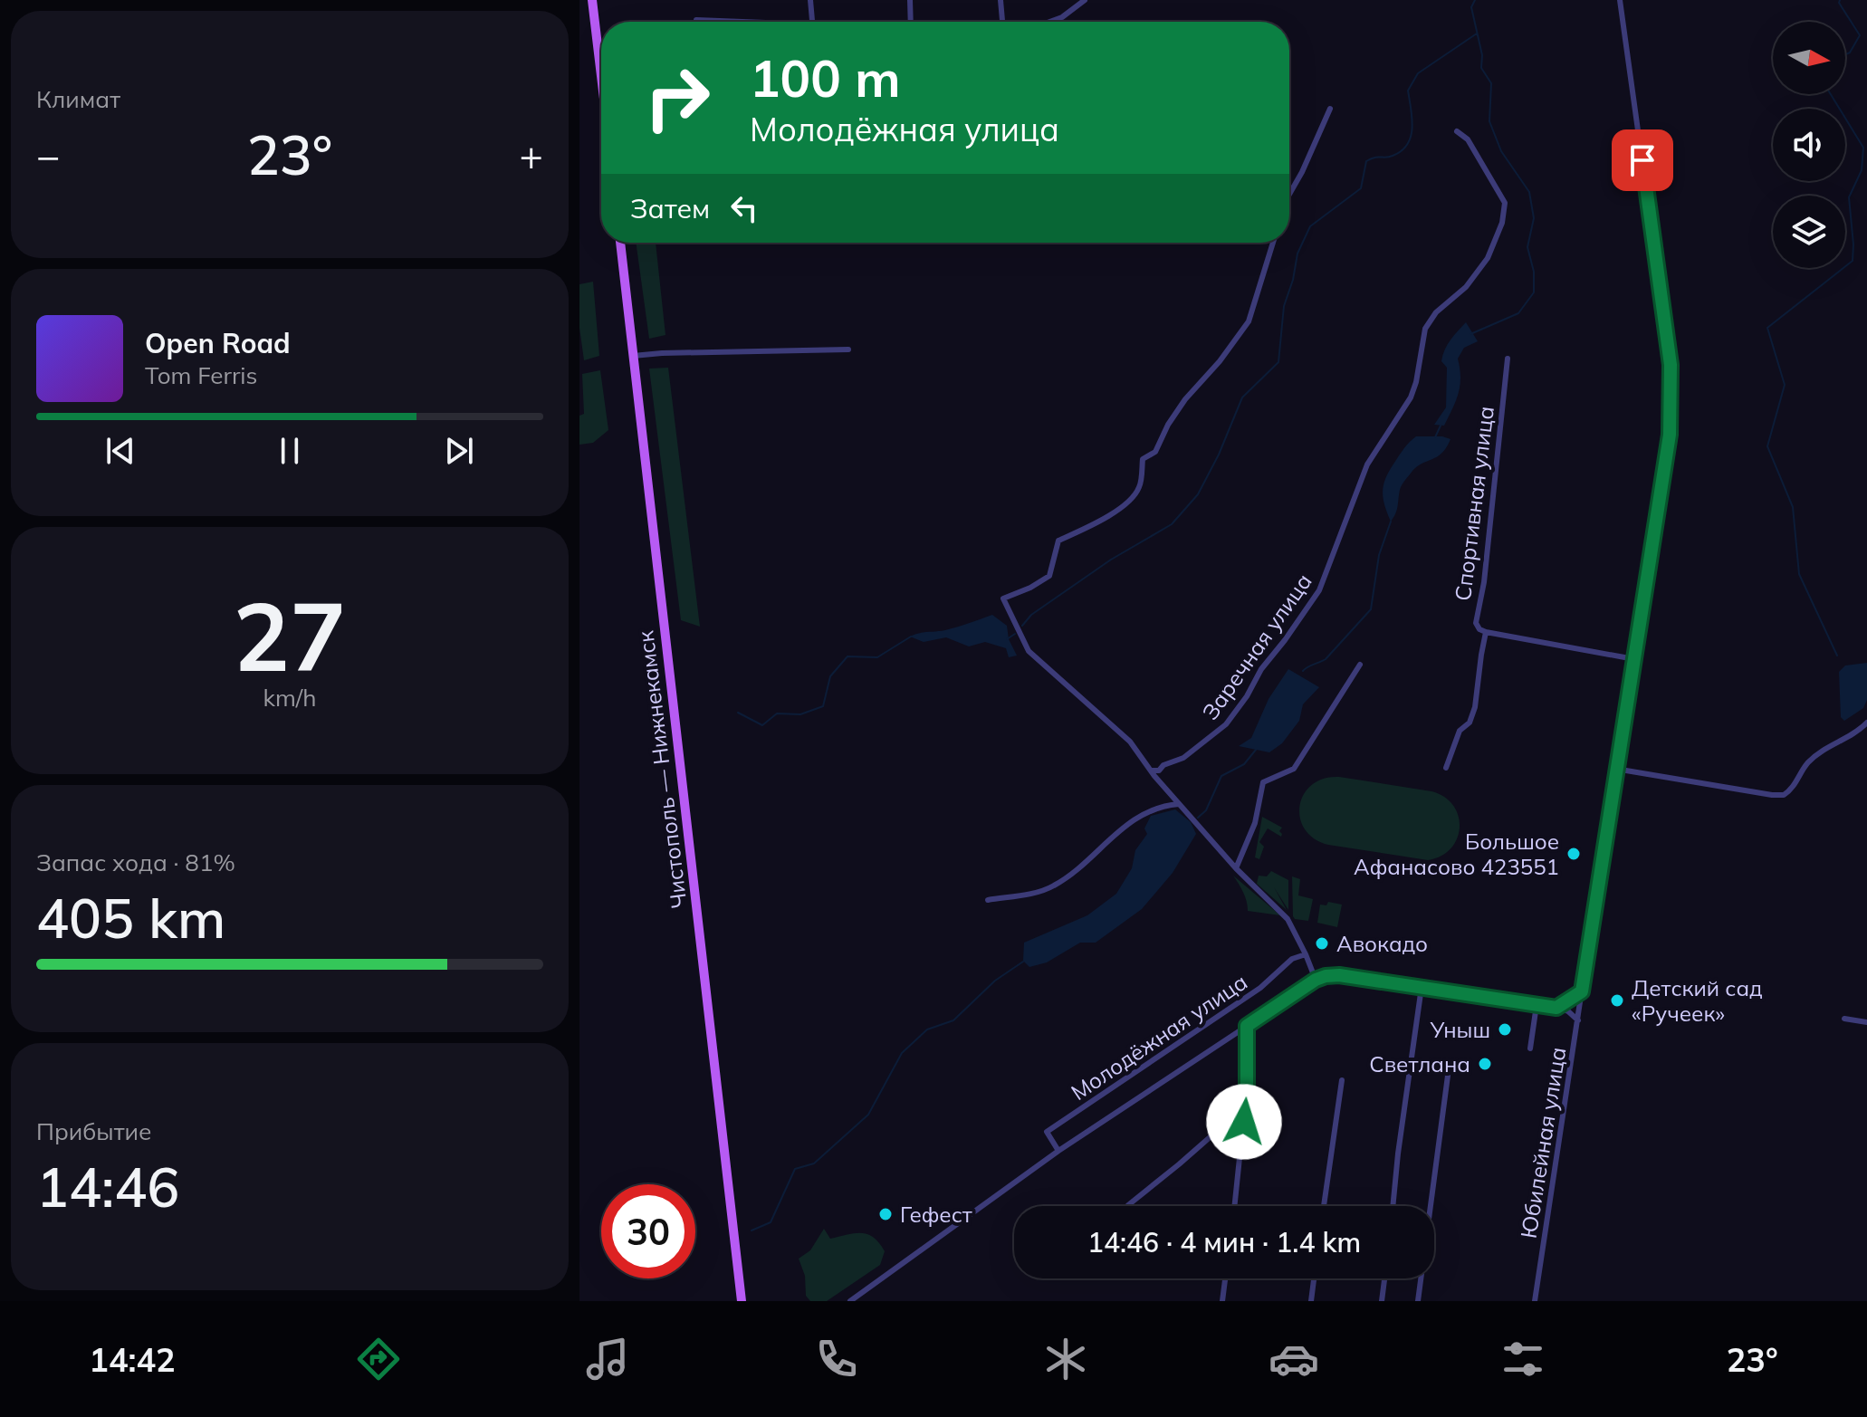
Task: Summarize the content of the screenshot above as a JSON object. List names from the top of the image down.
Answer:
{
  "streets": {
    "main road": ["Чистополь — Нижнекамск"],
    "street": [
      "Спортивная улица",
      "Заречная улица",
      "Молодёжная улица",
      "Юбилейная улица"
    ]
  },
  "crossings": [
    ["Молодёжная улица", "Юбилейная улица"]
  ],
  "places": [
    "Большое Афанасово 423551",
    "Авокадо",
    "Детский сад «Ручеек»",
    "Уныш",
    "Светлана",
    "Гефест"
  ],
  "north": "right",
  "page": {
    "tile": [
      "Климат",
      ["27", "km/h"],
      ["Запас хода · 81%", "405 km"],
      ["Прибытие", "14:46"]
    ],
    "turn": ["100 m", "Молодёжная улица"],
    "heat": ["−", "23°", "+"],
    "then": "Затем",
    "song": ["Open Road", "Tom Ferris"],
    "limit": "30",
    "trip": "14:46 · 4 мин · 1.4 km",
    "tabs": ["14:42", "23°"]
  }
}
